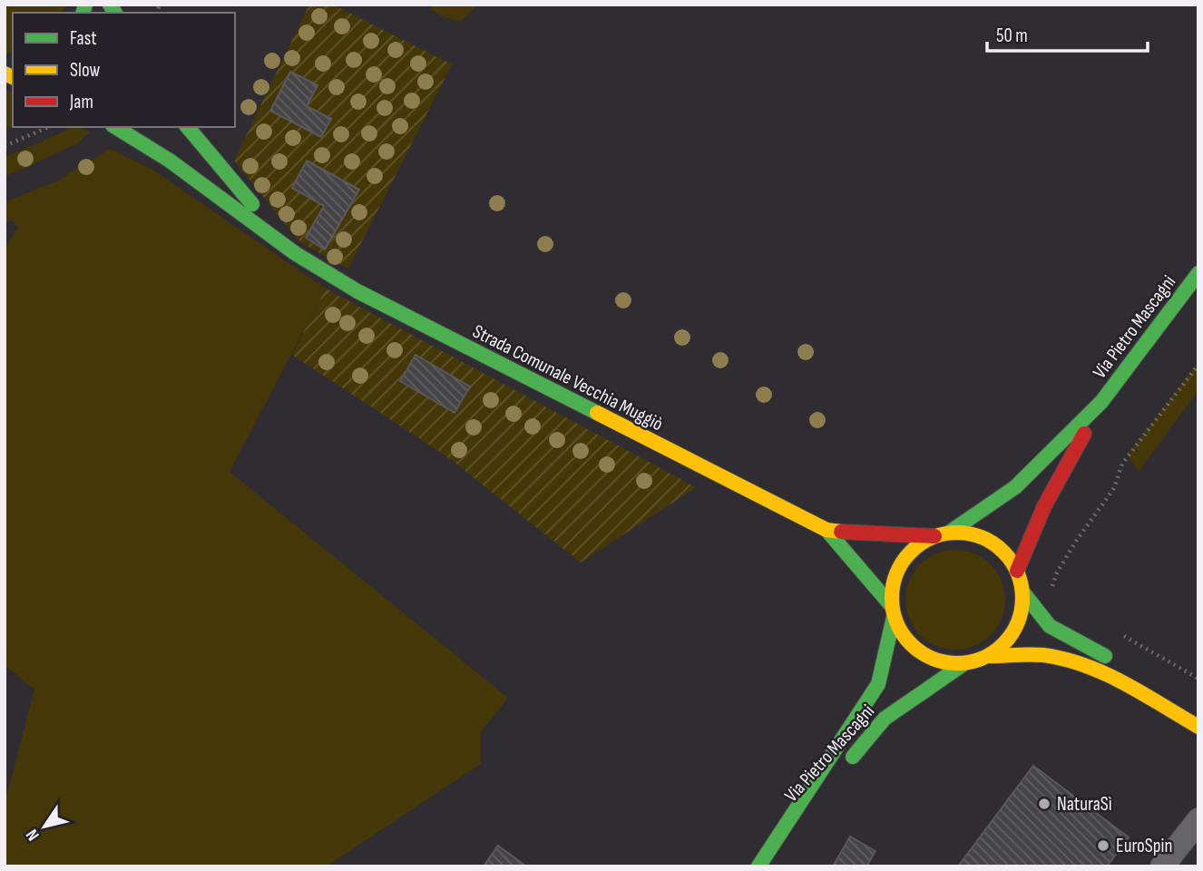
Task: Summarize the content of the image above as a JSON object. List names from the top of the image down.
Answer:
{
  "streets": {
    "main road": ["Via Pietro Mascagni", "Strada Comunale Vecchia Muggiò"]
  },
  "places": ["NaturaSì", "EuroSpin"],
  "legend": ["Fast", "Slow", "Jam"],
  "scale_bar": "50 m",
  "north": "bottom left"
}
